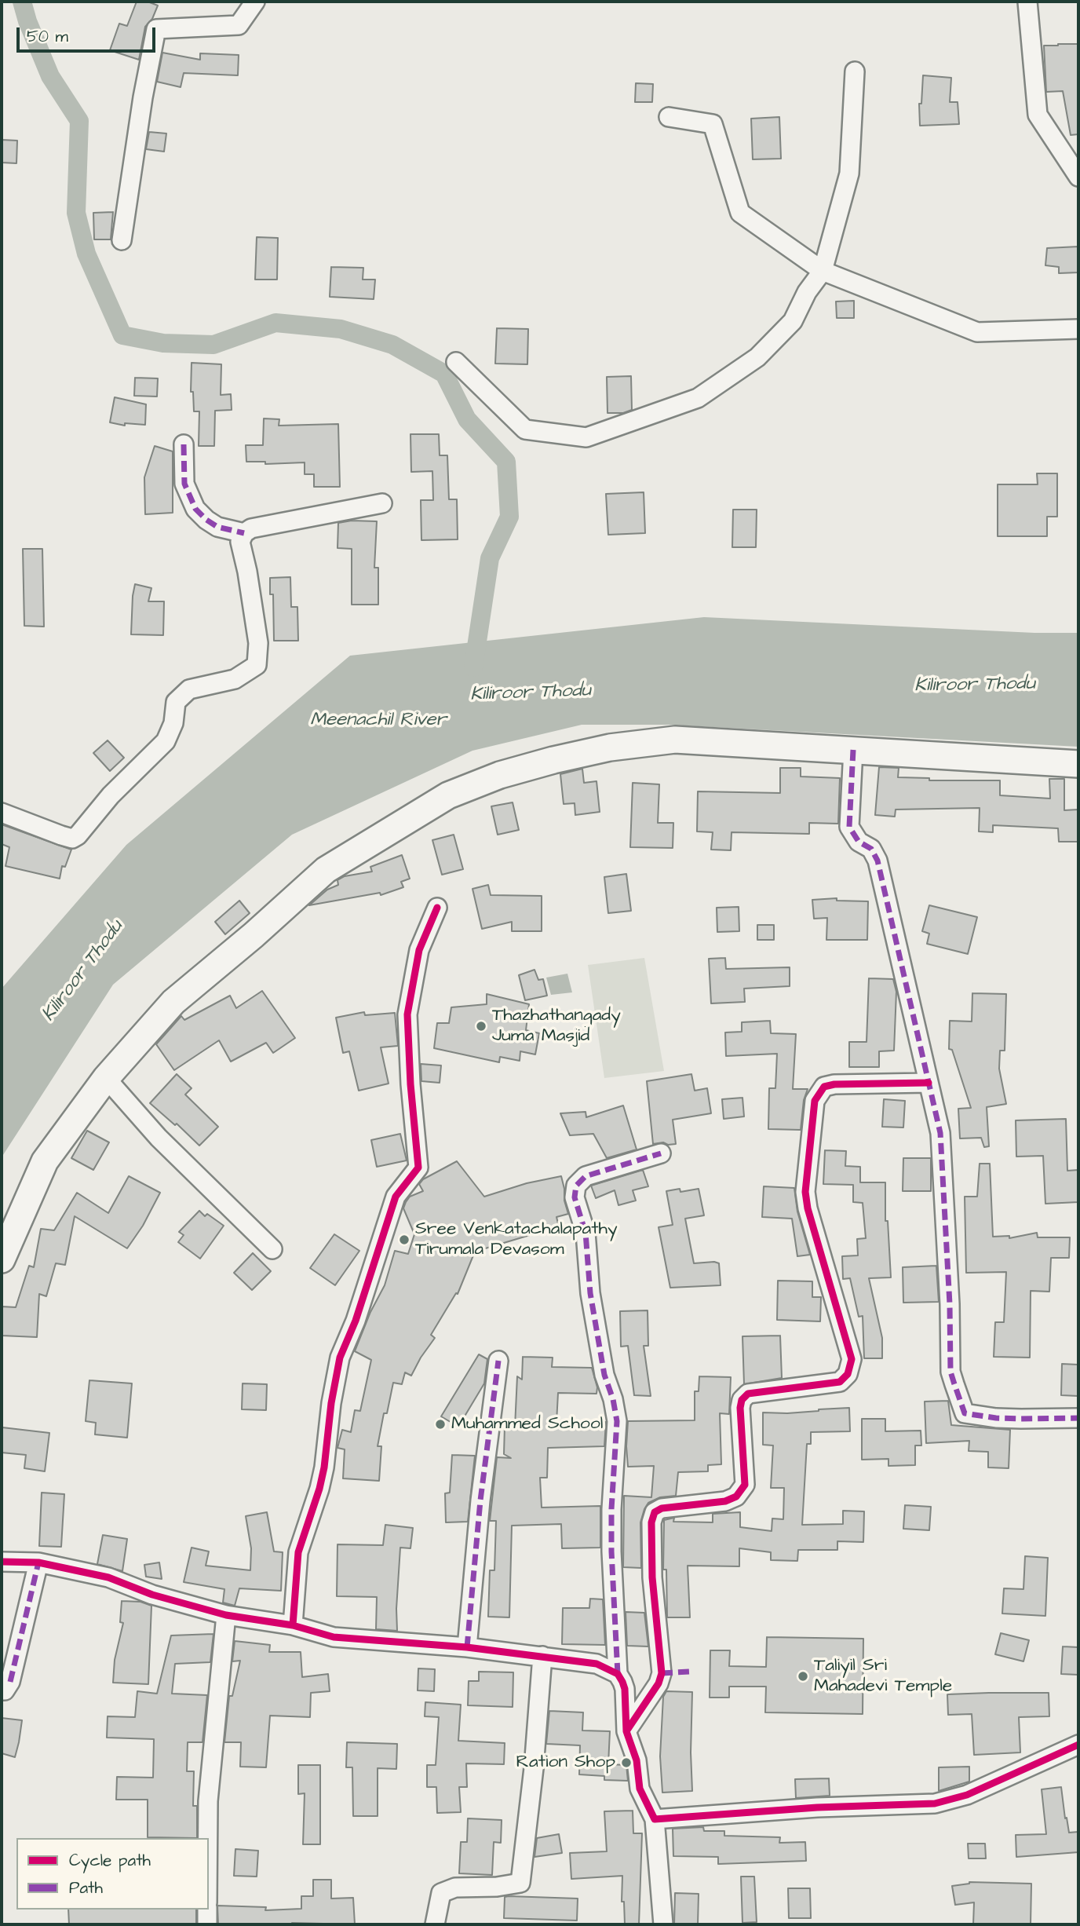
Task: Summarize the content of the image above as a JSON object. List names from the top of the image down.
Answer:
{
  "water": ["Kiliroor Thodu", "Meenachil River"],
  "places": [
    "Thazhathangady Juma Masjid",
    "Sree Venkatachalapathy Tirumala Devasom",
    "Muhammed School",
    "Taliyil Sri Mahadevi Temple",
    "Ration Shop"
  ],
  "legend": ["Cycle path", "Path"],
  "scale_bar": "50 m"
}
